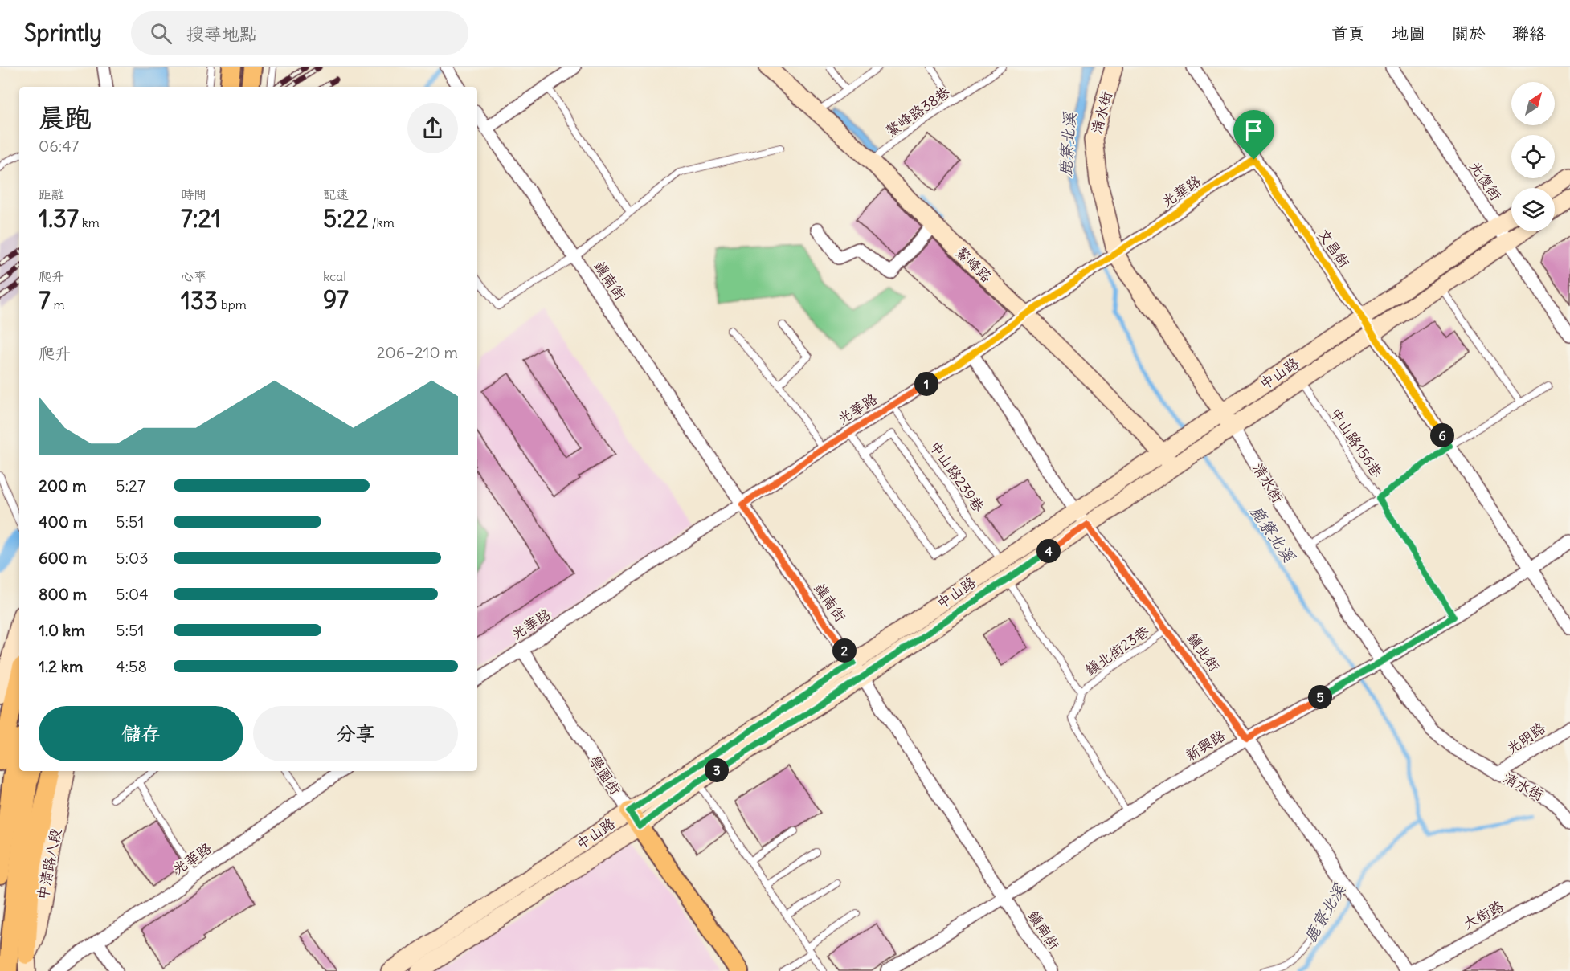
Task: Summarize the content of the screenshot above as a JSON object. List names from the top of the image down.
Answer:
{
  "streets": {
    "main road": ["學園街"],
    "street": [
      "清水街",
      "光復街",
      "光華路",
      "文昌街",
      "鰲峰路",
      "鎮南街",
      "中山路",
      "鎮北街",
      "光明路",
      "新興路",
      "中清路八段",
      "大街路"
    ],
    "lane": [
      "鰲峰路38巷",
      "中山路156巷",
      "中山路239巷",
      "鎮北街23巷"
    ]
  },
  "crossings": [
    ["鰲峰路38巷", "鰲峰路"],
    ["清水街", "光華路"],
    ["清水街", "中山路"],
    ["清水街", "光明路"],
    ["清水街", "新興路"],
    ["光復街", "中山路"],
    ["光華路", "文昌街"],
    ["光華路", "鰲峰路"],
    ["光華路", "鎮南街"],
    ["光華路", "中山路239巷"],
    ["光華路", "鎮北街"],
    ["光華路", "學園街"],
    ["文昌街", "中山路"],
    ["文昌街", "新興路"],
    ["鰲峰路", "中山路"],
    ["鎮南街", "中山路"],
    ["鎮南街", "新興路"],
    ["中山路", "中山路156巷"],
    ["中山路", "中山路239巷"],
    ["中山路", "鎮北街"],
    ["中山路", "學園街"],
    ["中山路156巷", "新興路"],
    ["鎮北街23巷", "鎮北街"],
    ["鎮北街", "新興路"]
  ],
  "water": ["鹿寮北溪"],
  "north": "top right",
  "page": {
    "header": "Sprintly",
    "search": "搜尋地點",
    "nav": [
      "首頁",
      "地圖",
      "關於",
      "聯絡"
    ],
    "heading": ["晨跑", "06:47"],
    "stats": [
      ["距離", "1.37 km"],
      ["時間", "7:21"],
      ["配速", "5:22 /km"],
      ["爬升", "7 m"],
      ["心率", "133 bpm"],
      ["kcal", "97"]
    ],
    "chart": ["爬升", "206–210 m"],
    "pins": [
      "1",
      "6",
      "4",
      "2",
      "5",
      "3"
    ],
    "list": [
      {
        "name": "200 m",
        "note": "5:27"
      },
      {
        "name": "400 m",
        "note": "5:51"
      },
      {
        "name": "600 m",
        "note": "5:03"
      },
      {
        "name": "800 m",
        "note": "5:04"
      },
      {
        "name": "1.0 km",
        "note": "5:51"
      },
      {
        "name": "1.2 km",
        "note": "4:58"
      }
    ],
    "buttons": ["儲存", "分享"]
  }
}
